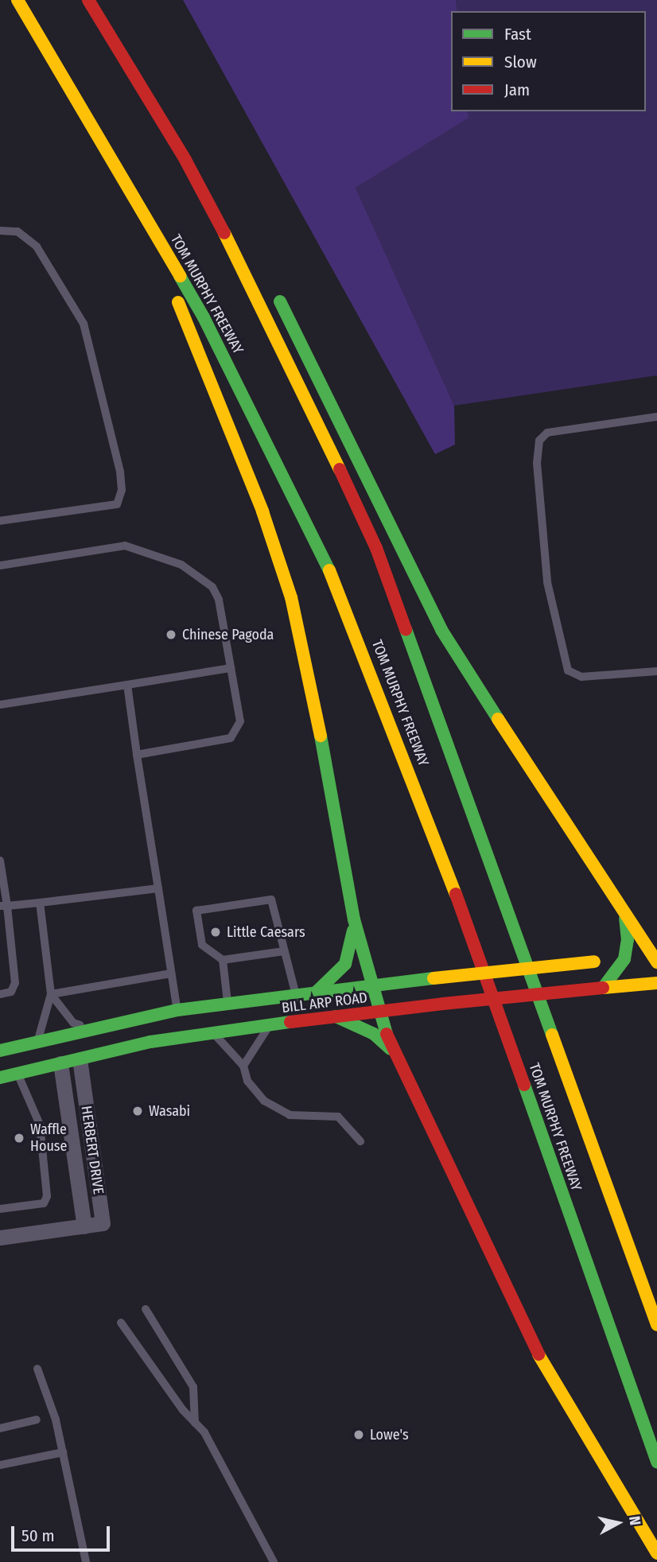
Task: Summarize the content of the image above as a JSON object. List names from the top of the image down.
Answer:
{
  "streets": {
    "main road": ["TOM MURPHY FREEWAY", "BILL ARP ROAD"],
    "street": ["HERBERT DRIVE"]
  },
  "crossings": [
    ["BILL ARP ROAD", "HERBERT DRIVE"]
  ],
  "places": [
    "Chinese Pagoda",
    "Little Caesars",
    "Wasabi",
    "Waffle House",
    "Lowe's"
  ],
  "legend": ["Fast", "Slow", "Jam"],
  "scale_bar": "50 m",
  "north": "right"
}
